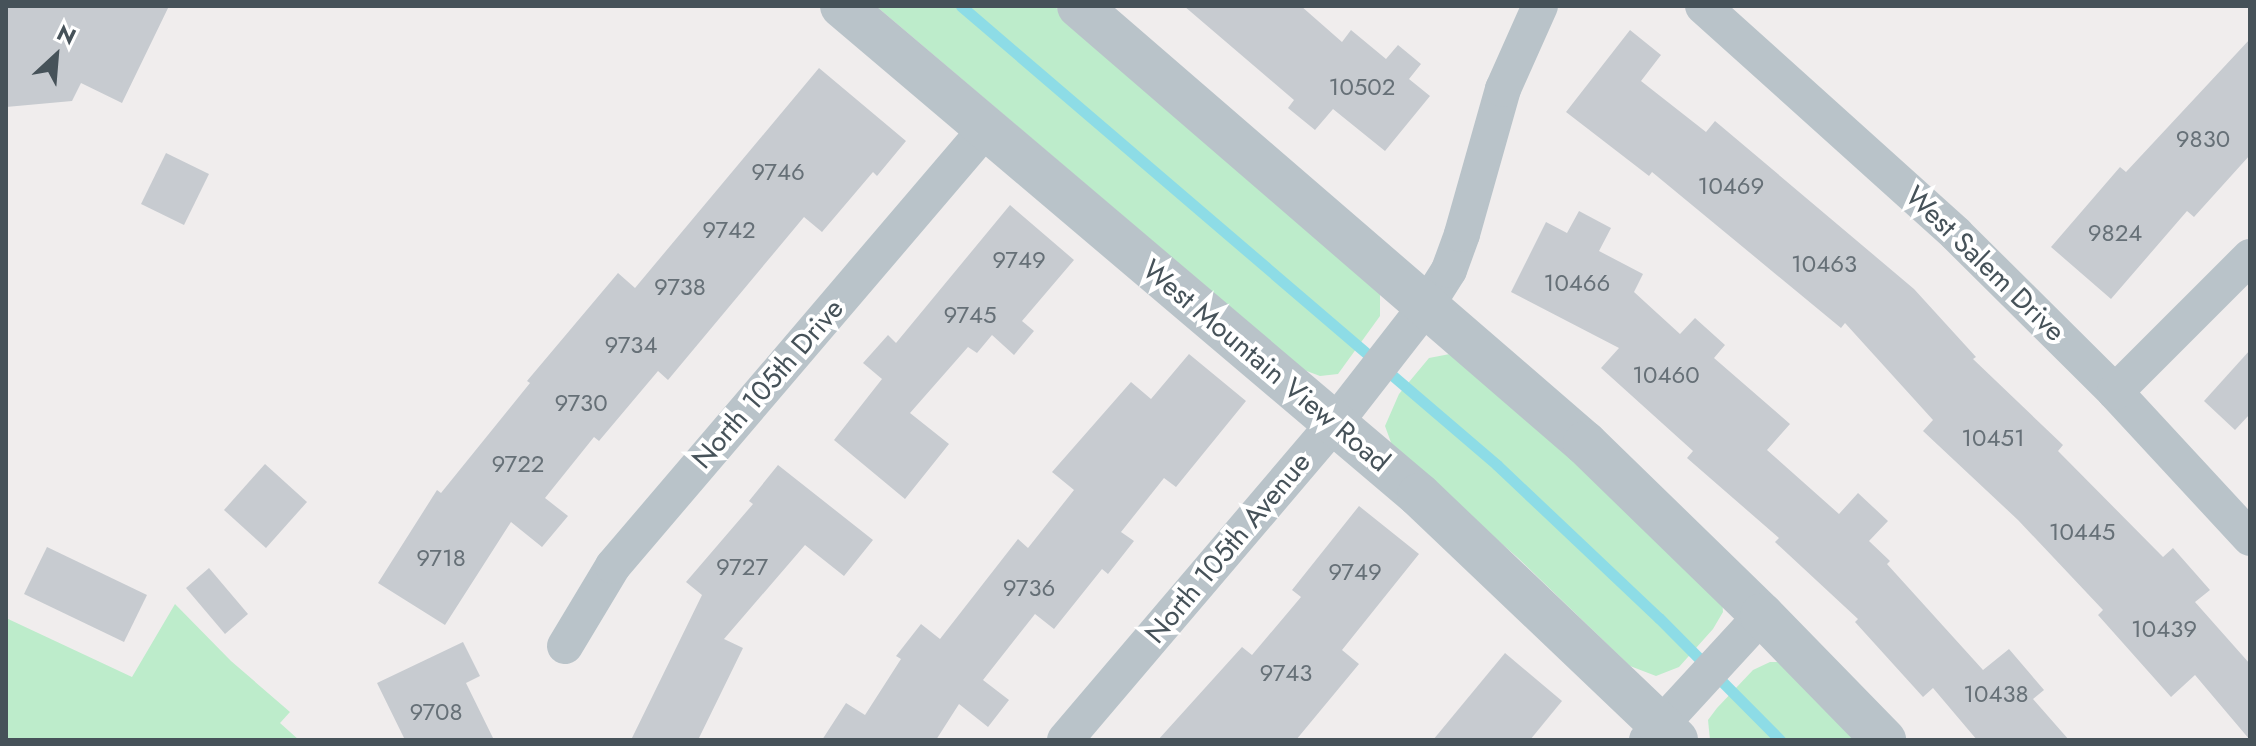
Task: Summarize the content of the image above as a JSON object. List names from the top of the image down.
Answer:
{
  "streets": {
    "street": [
      "West Salem Drive",
      "West Mountain View Road",
      "North 105th Drive",
      "North 105th Avenue"
    ]
  },
  "crossings": [
    ["West Mountain View Road", "North 105th Drive"],
    ["West Mountain View Road", "North 105th Avenue"]
  ],
  "house_numbers": [
    "10502",
    "9830",
    "9746",
    "10469",
    "9742",
    "9824",
    "9749",
    "10463",
    "10466",
    "9738",
    "9745",
    "9734",
    "10460",
    "9730",
    "10451",
    "9722",
    "10445",
    "9718",
    "9727",
    "9749",
    "9736",
    "10439",
    "9743",
    "10438",
    "9708"
  ],
  "north": "top right"
}
